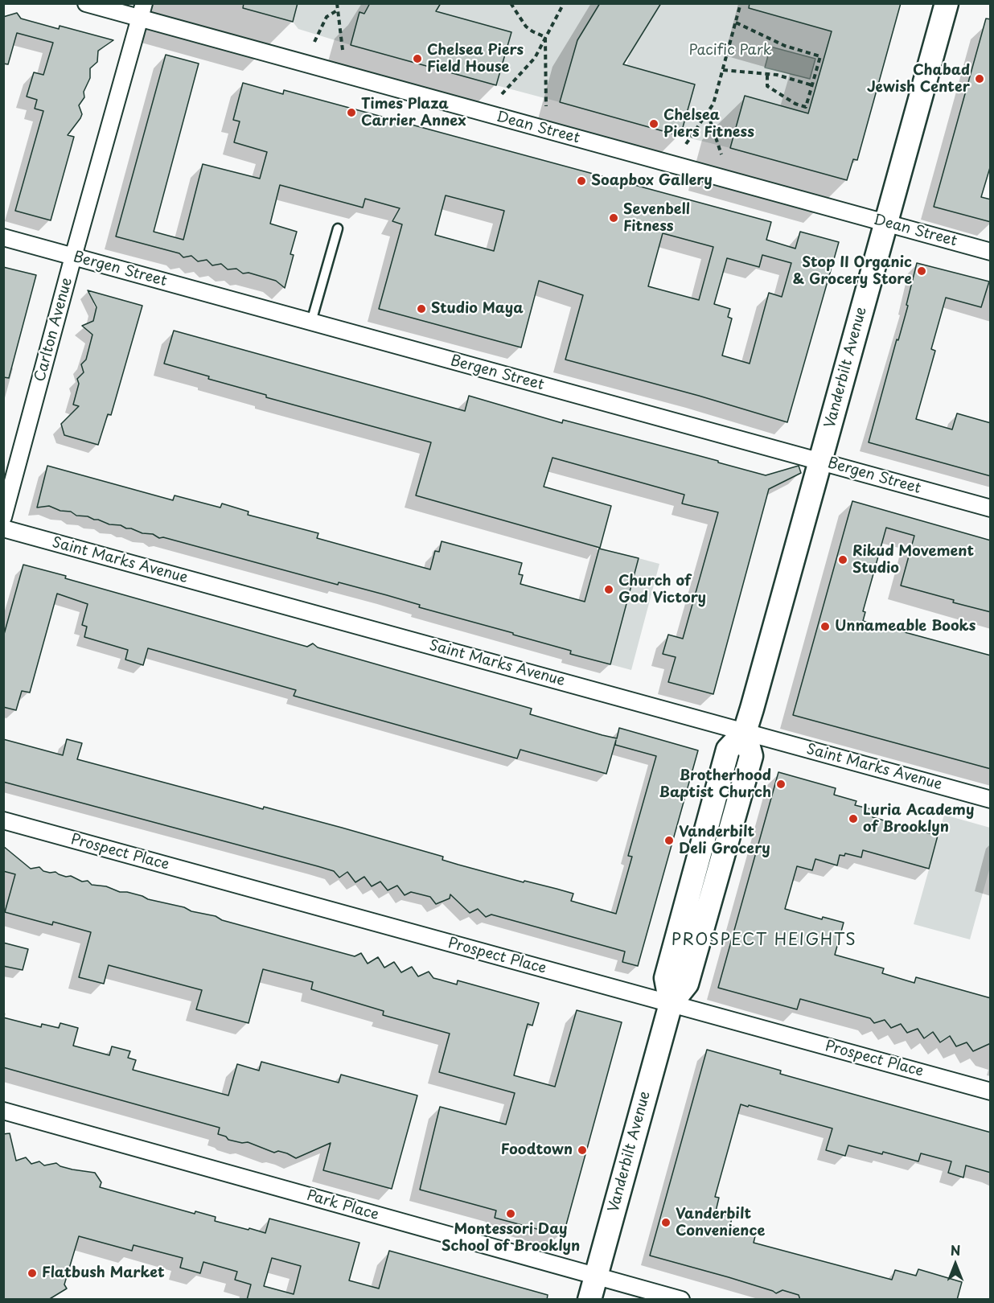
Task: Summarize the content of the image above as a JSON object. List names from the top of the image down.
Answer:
{
  "streets": {
    "main road": ["Vanderbilt Avenue"],
    "street": [
      "Dean Street",
      "Bergen Street",
      "Carlton Avenue",
      "Saint Marks Avenue",
      "Prospect Place",
      "Park Place"
    ]
  },
  "crossings": [
    ["Dean Street", "Carlton Avenue"],
    ["Dean Street", "Vanderbilt Avenue"],
    ["Bergen Street", "Carlton Avenue"],
    ["Bergen Street", "Vanderbilt Avenue"],
    ["Vanderbilt Avenue", "Saint Marks Avenue"],
    ["Vanderbilt Avenue", "Prospect Place"],
    ["Vanderbilt Avenue", "Park Place"]
  ],
  "districts": ["PROSPECT HEIGHTS"],
  "parks": ["Pacific Park"],
  "places": [
    "Chelsea Piers Field House",
    "Chabad Jewish Center",
    "Times Plaza Carrier Annex",
    "Chelsea Piers Fitness",
    "Soapbox Gallery",
    "Sevenbell Fitness",
    "Stop II Organic & Grocery Store",
    "Studio Maya",
    "Rikud Movement Studio",
    "Church of God Victory",
    "Unnameable Books",
    "Brotherhood Baptist Church",
    "Luria Academy of Brooklyn",
    "Vanderbilt Deli Grocery",
    "Foodtown",
    "Montessori Day School of Brooklyn",
    "Vanderbilt Convenience",
    "Flatbush Market"
  ],
  "north": "top"
}
